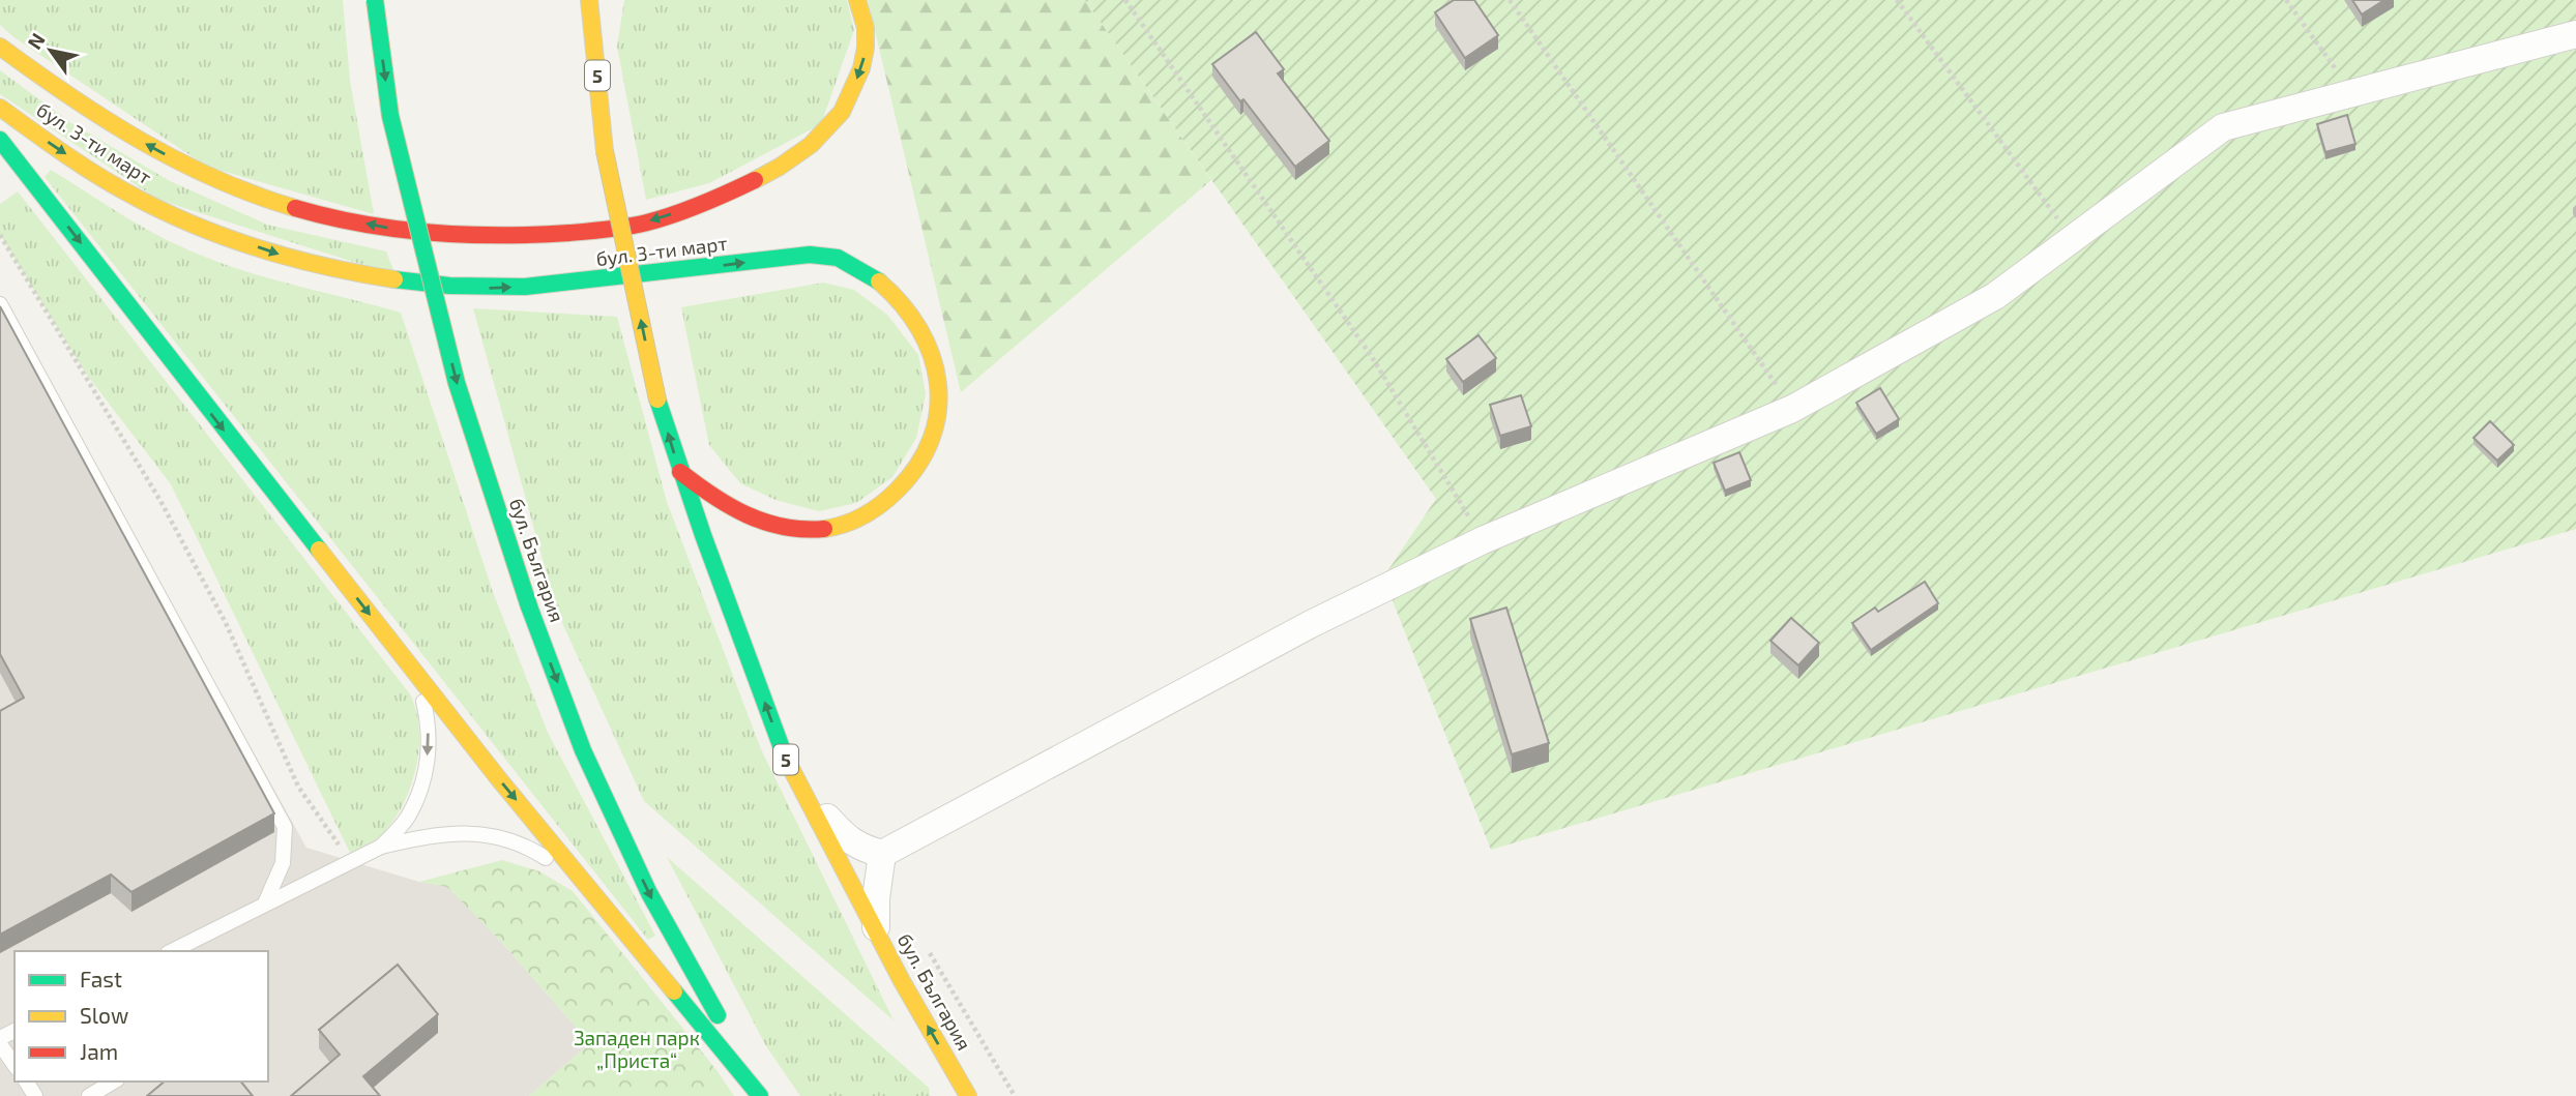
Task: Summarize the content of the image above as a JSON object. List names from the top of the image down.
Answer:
{
  "streets": {
    "main road": ["5", "бул. 3-ти март", "бул. България"]
  },
  "crossings": [
    ["бул. 3-ти март", "бул. България"]
  ],
  "parks": ["Западен парк „Приста“"],
  "legend": ["Fast", "Slow", "Jam"],
  "north": "top left"
}
